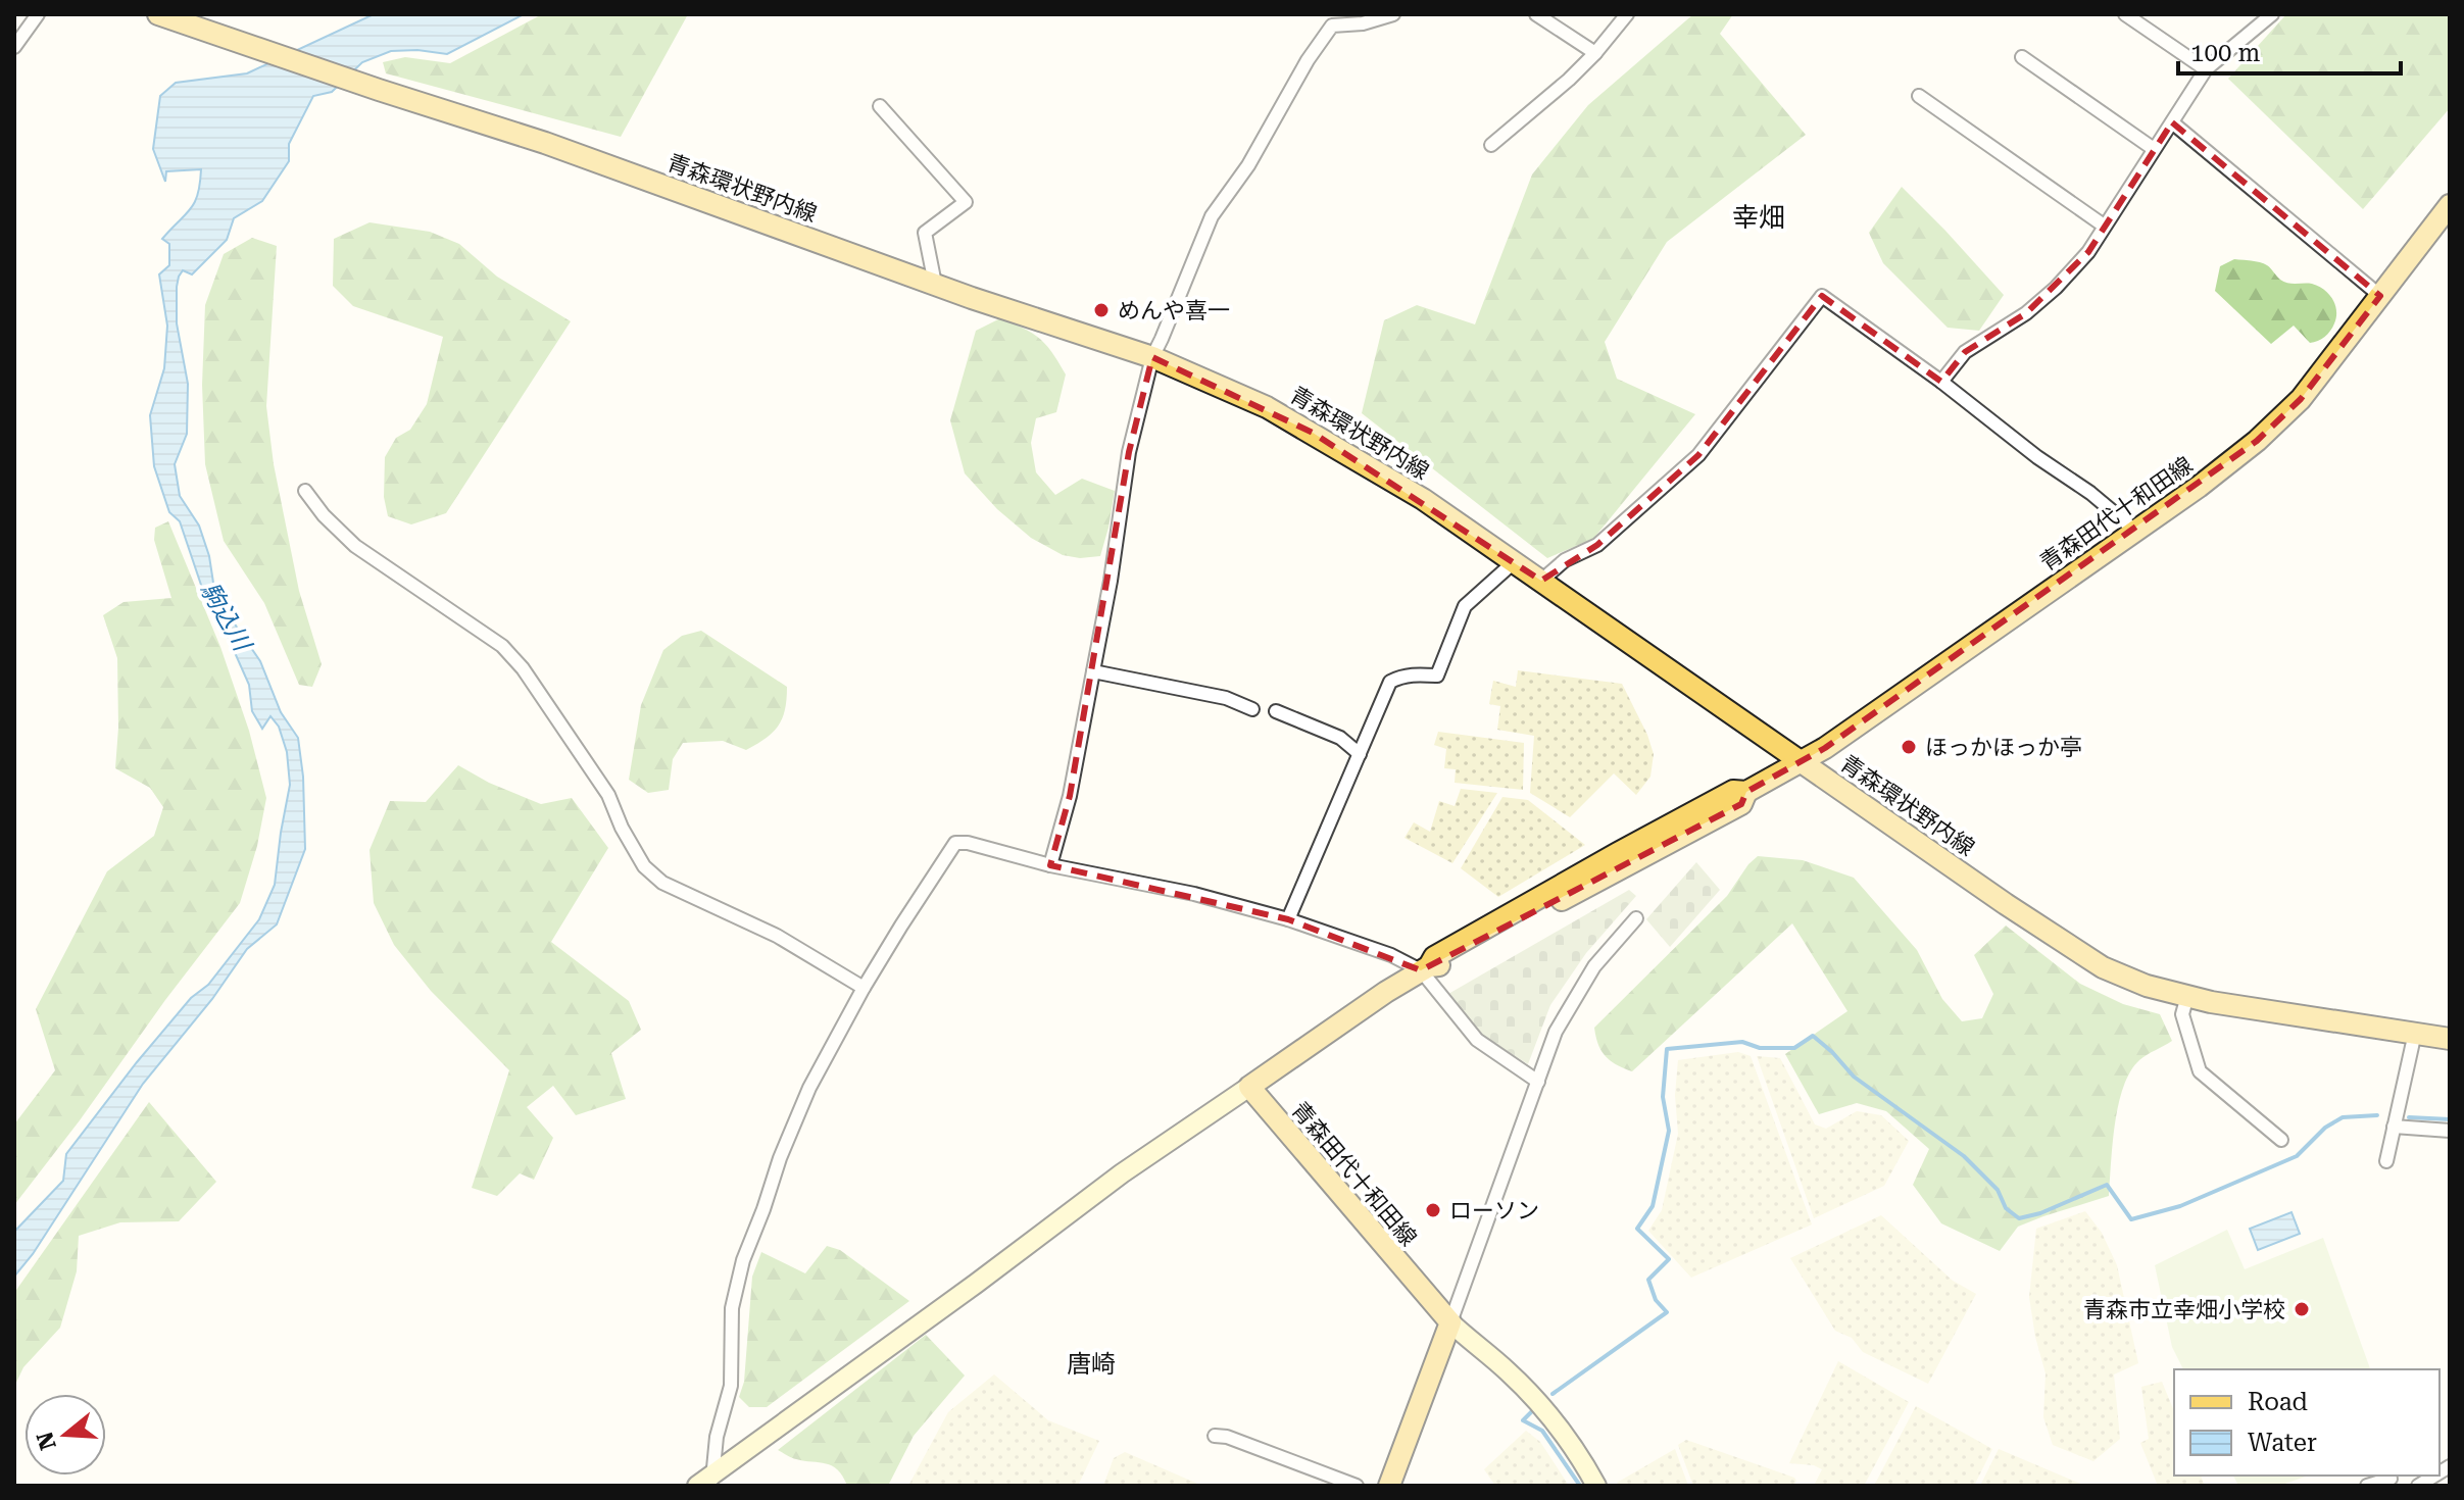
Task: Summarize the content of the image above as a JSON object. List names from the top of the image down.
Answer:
{
  "streets": {
    "main road": ["青森環状野内線", "青森田代十和田線"]
  },
  "crossings": [
    ["青森環状野内線", "青森田代十和田線"]
  ],
  "districts": ["幸畑", "唐崎"],
  "water": ["駒込川"],
  "places": [
    "めんや喜一",
    "ほっかほっか亭",
    "ローソン",
    "青森市立幸畑小学校"
  ],
  "legend": ["Road", "Water"],
  "scale_bar": "100 m",
  "north": "left"
}
